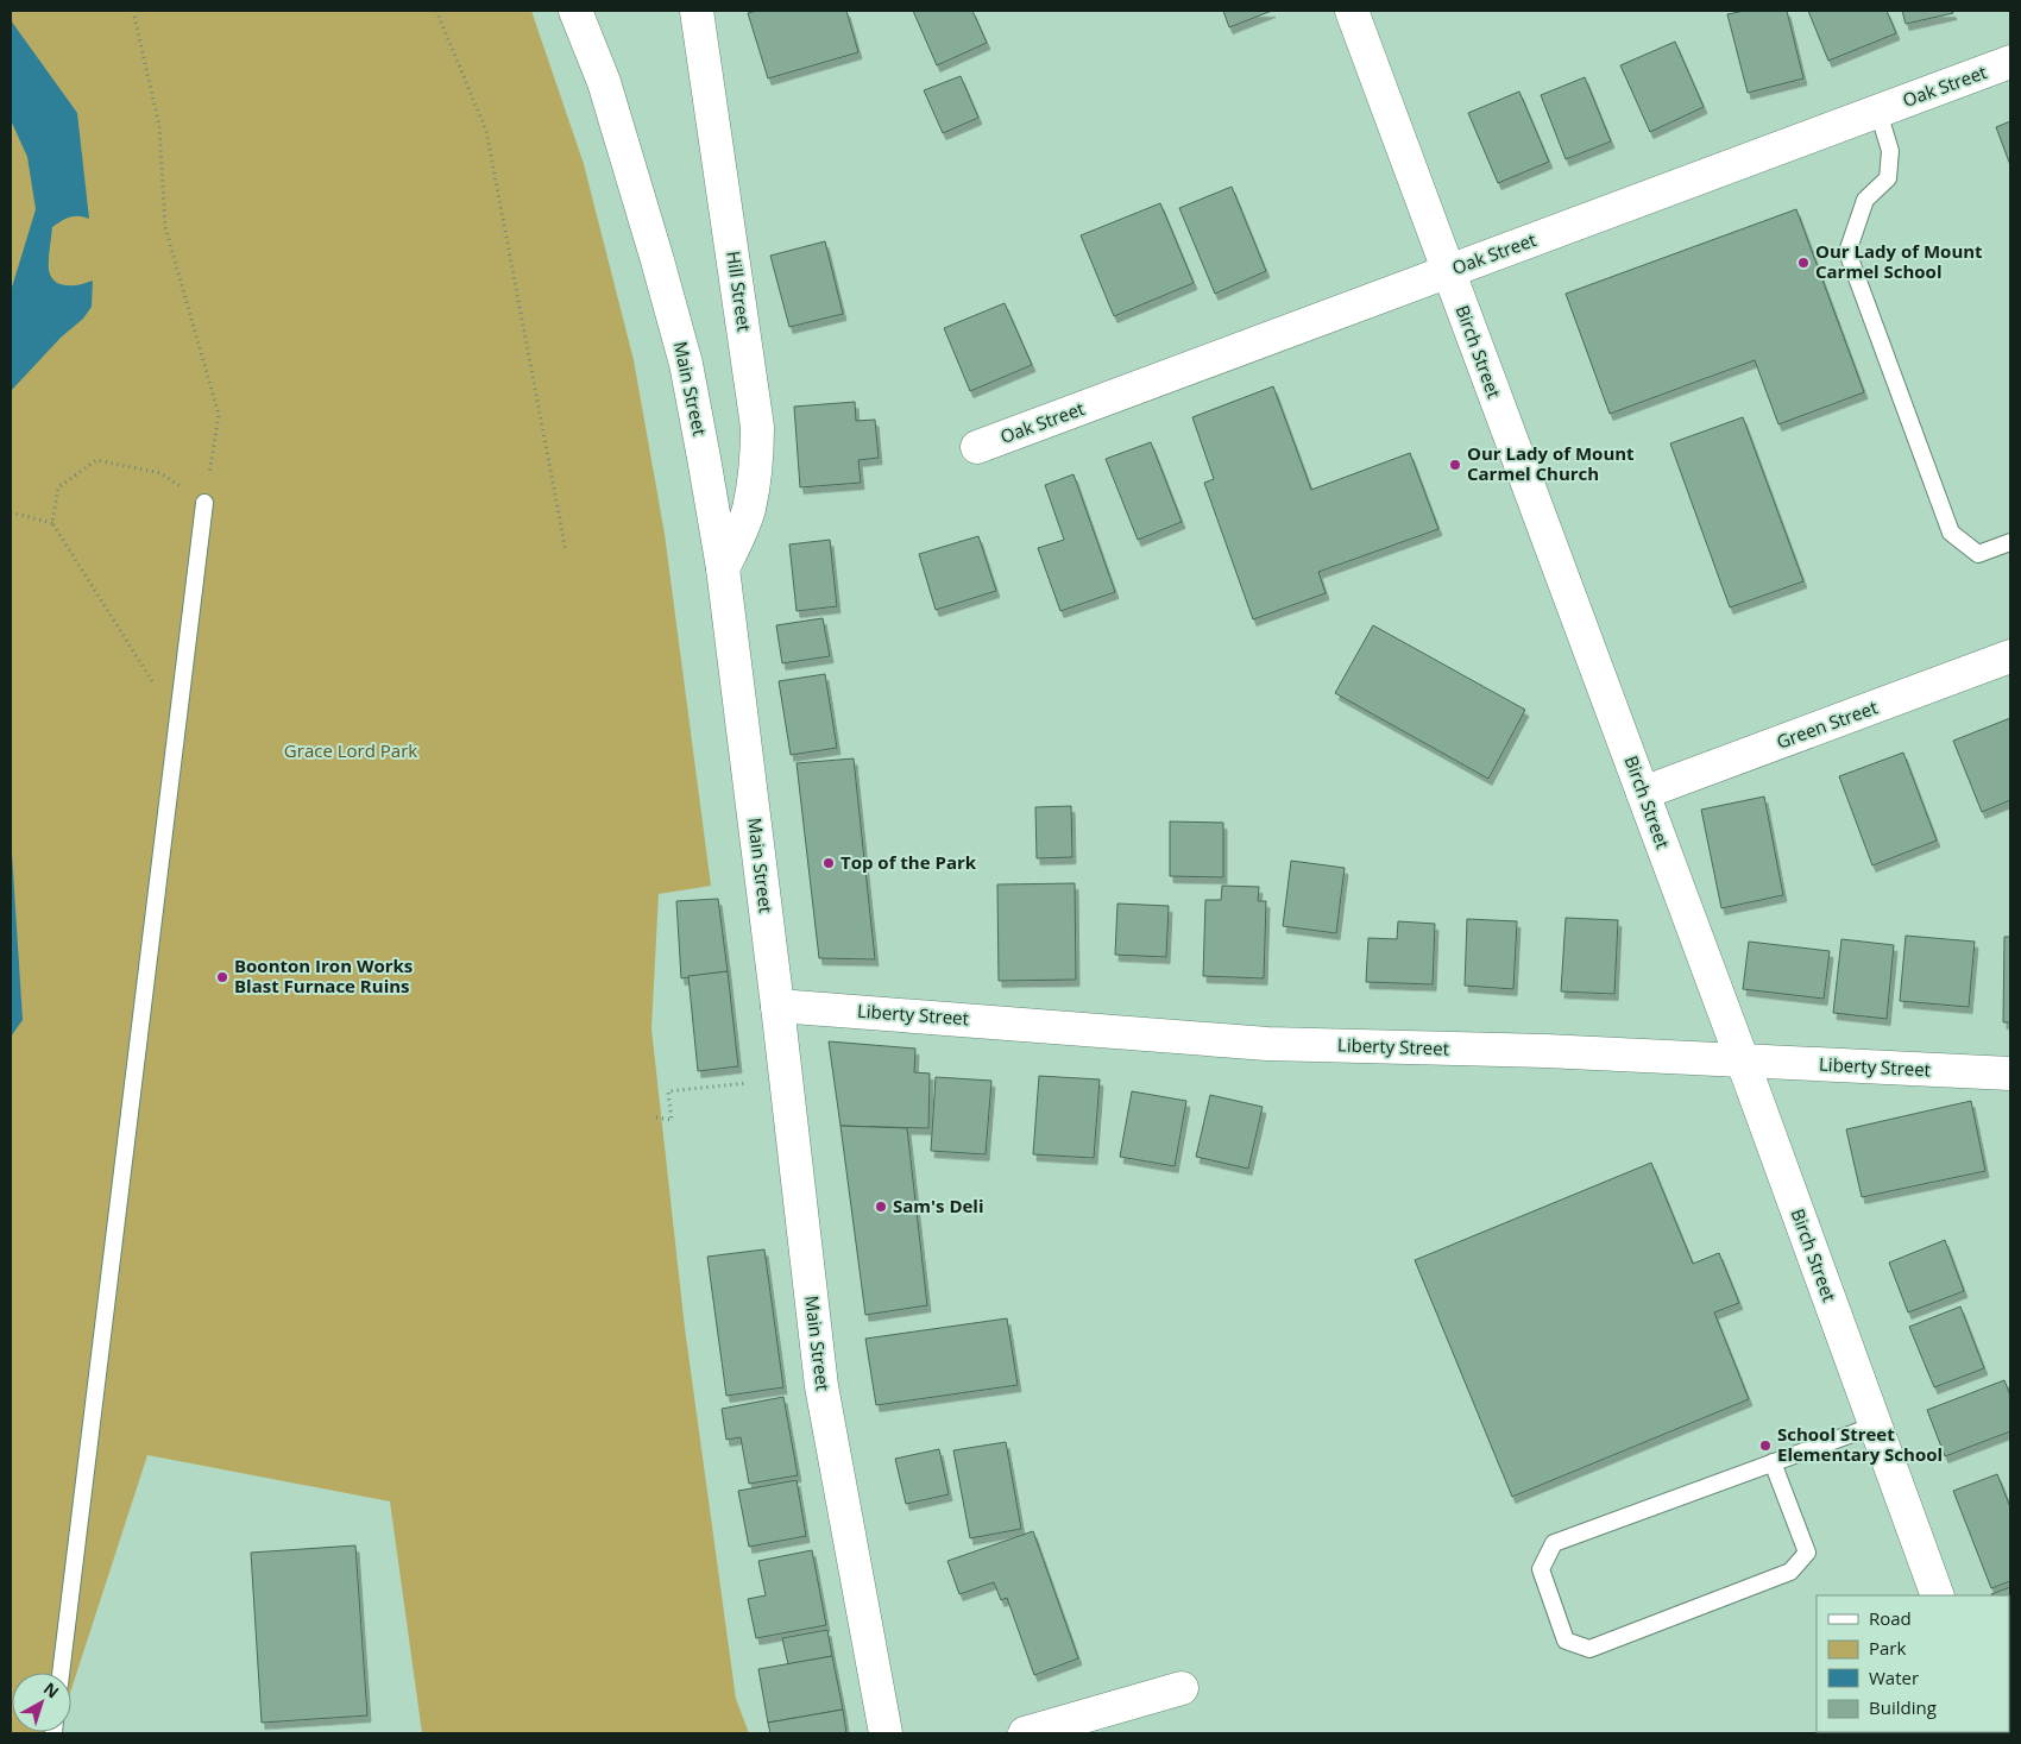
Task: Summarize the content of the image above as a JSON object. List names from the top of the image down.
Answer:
{
  "streets": {
    "street": [
      "Oak Street",
      "Hill Street",
      "Birch Street",
      "Main Street",
      "Green Street",
      "Liberty Street"
    ]
  },
  "crossings": [
    ["Oak Street", "Birch Street"],
    ["Hill Street", "Main Street"],
    ["Birch Street", "Green Street"],
    ["Birch Street", "Liberty Street"],
    ["Main Street", "Liberty Street"]
  ],
  "parks": ["Grace Lord Park"],
  "places": [
    "Our Lady of Mount Carmel School",
    "Our Lady of Mount Carmel Church",
    "Top of the Park",
    "Boonton Iron Works Blast Furnace Ruins",
    "Sam's Deli",
    "School Street Elementary School"
  ],
  "legend": [
    "Road",
    "Park",
    "Water",
    "Building"
  ],
  "north": "top right"
}
